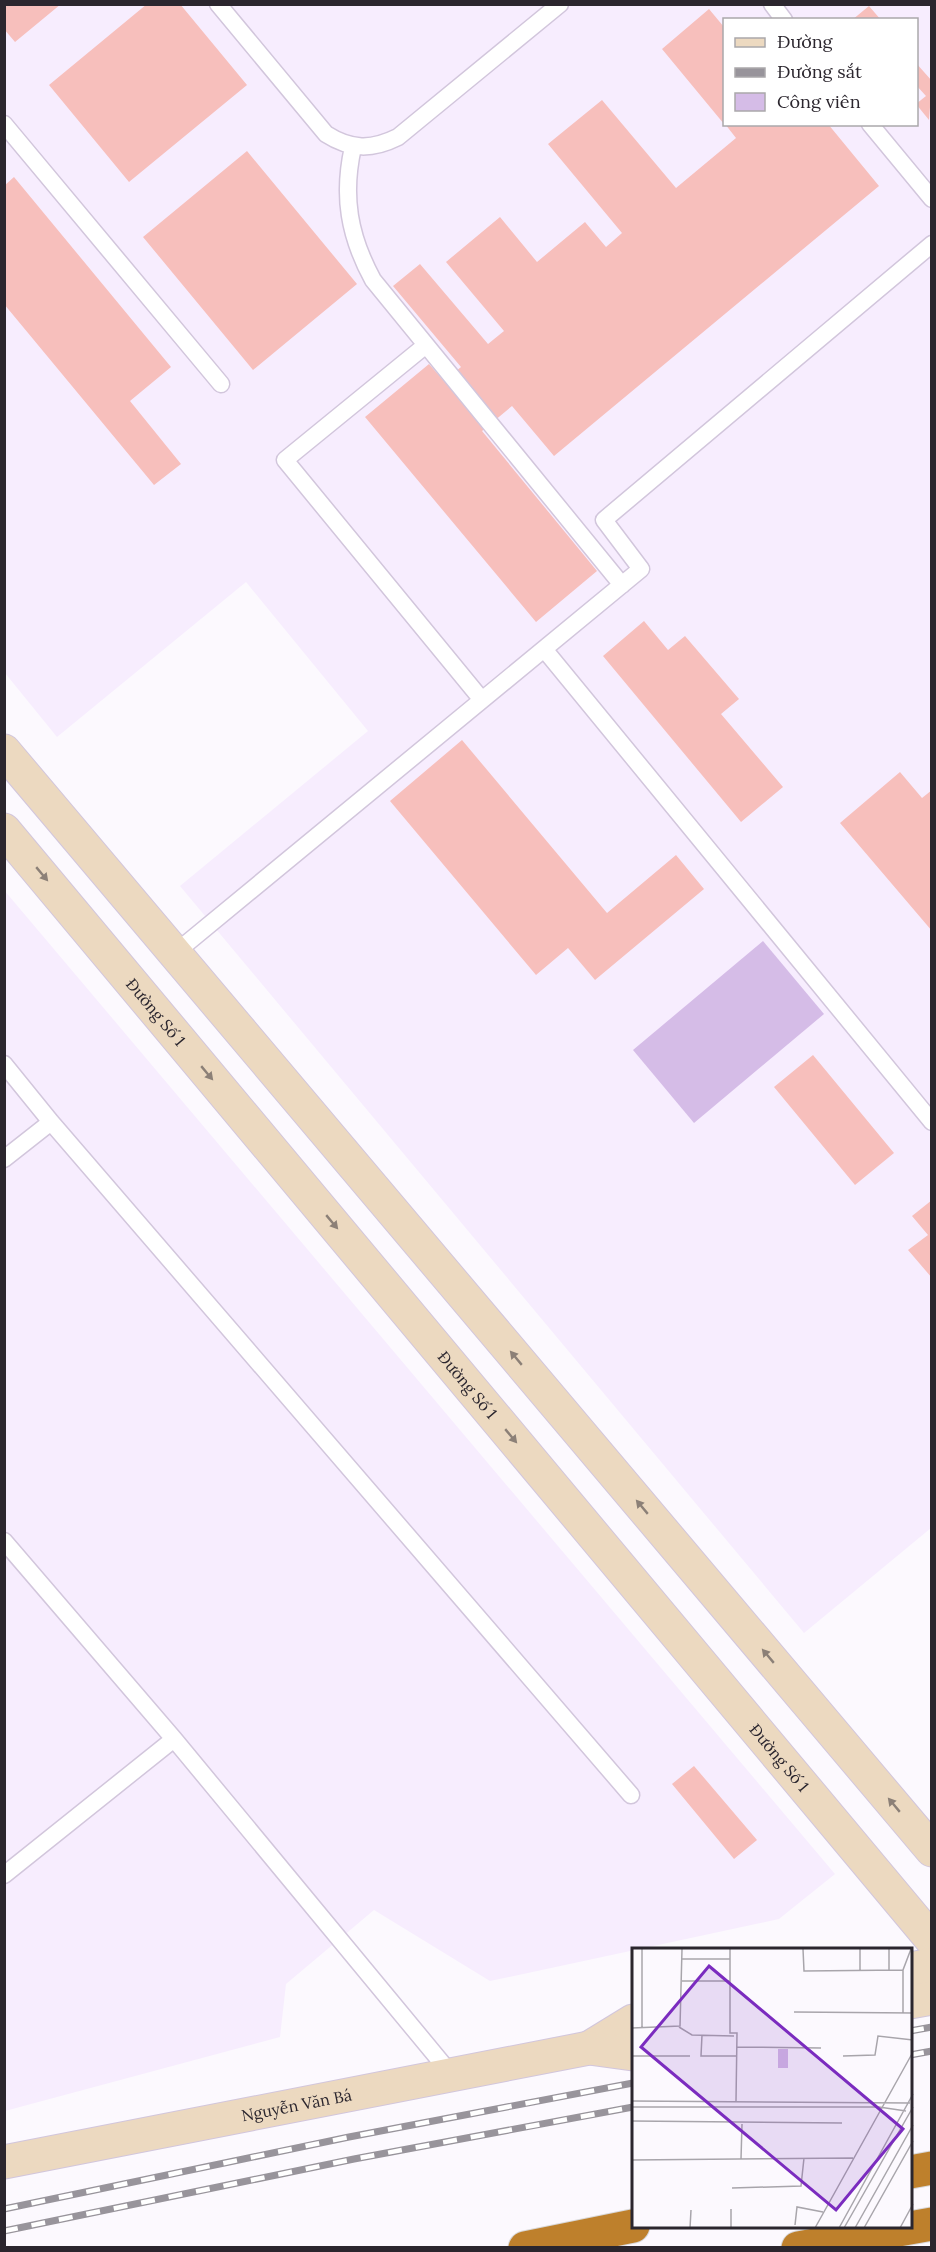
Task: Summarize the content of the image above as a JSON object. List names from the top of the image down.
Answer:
{
  "streets": {
    "main road": ["Đường Số 1", "Nguyễn Văn Bá"]
  },
  "legend": ["Đường", "Đường sắt", "Công viên"]
}
